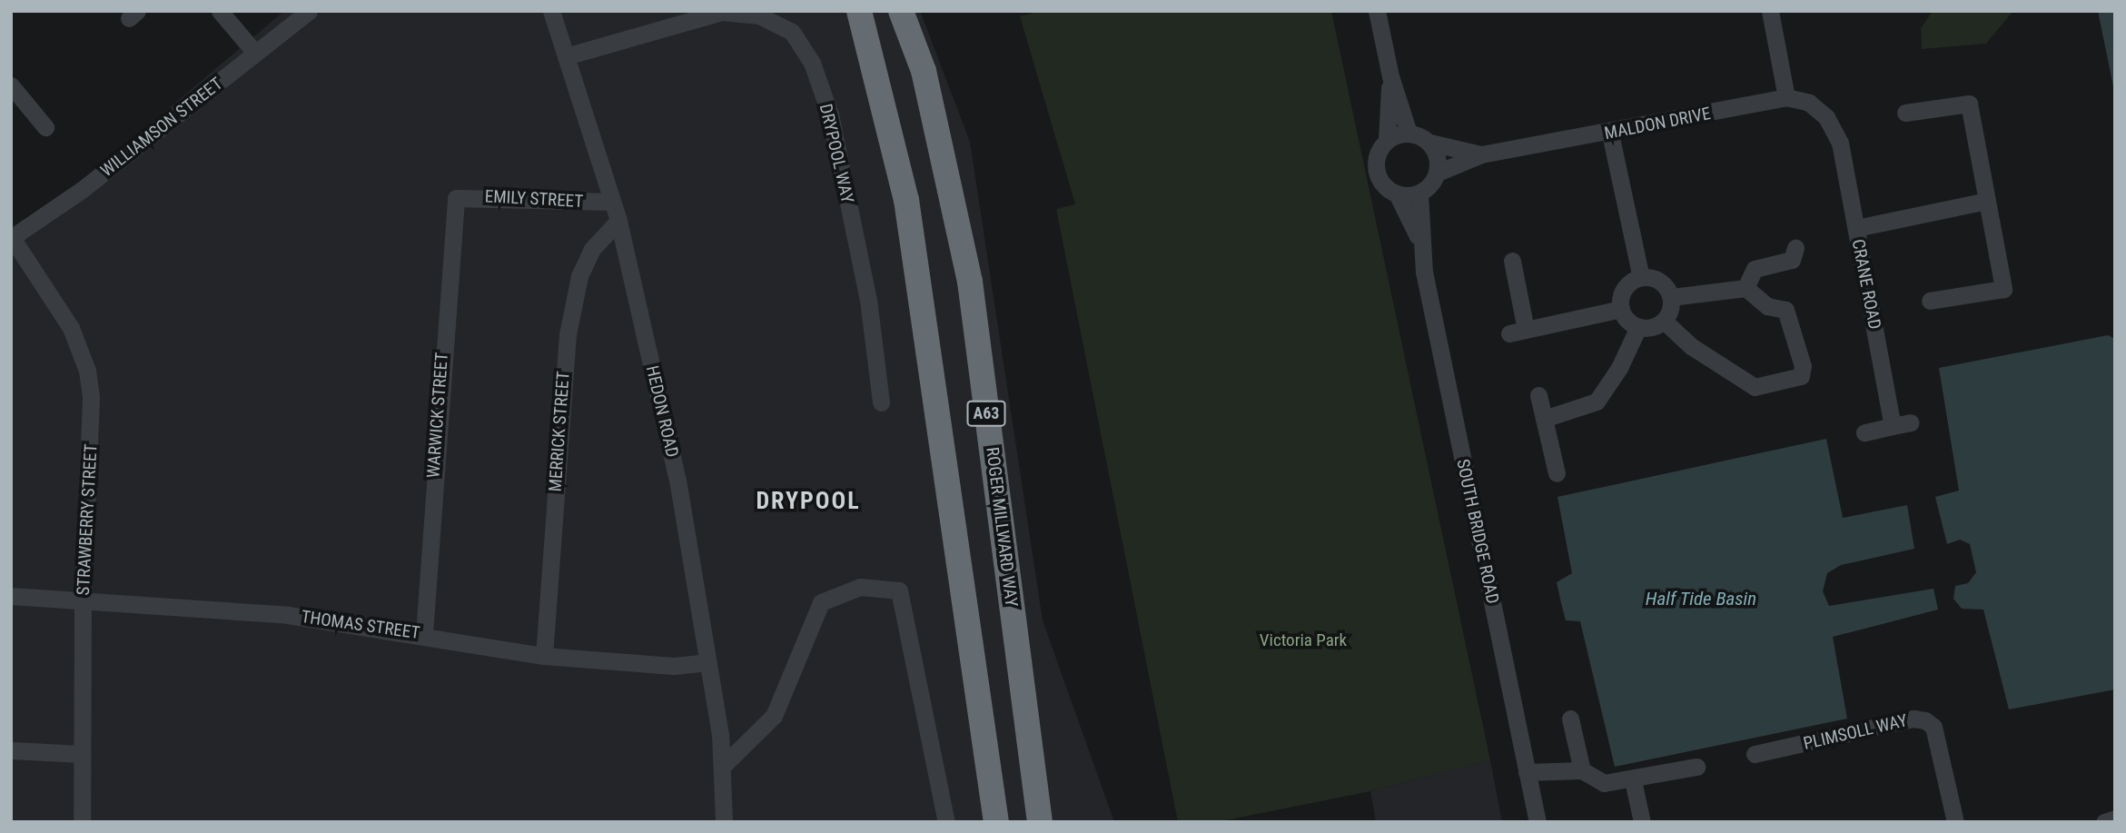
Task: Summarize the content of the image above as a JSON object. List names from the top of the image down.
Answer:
{
  "streets": {
    "highway": ["A63", "ROGER MILLWARD WAY"],
    "street": [
      "MALDON DRIVE",
      "WILLIAMSON STREET",
      "DRYPOOL WAY",
      "EMILY STREET",
      "CRANE ROAD",
      "HEDON ROAD",
      "WARWICK STREET",
      "MERRICK STREET",
      "STRAWBERRY STREET",
      "SOUTH BRIDGE ROAD",
      "THOMAS STREET",
      "PLIMSOLL WAY"
    ]
  },
  "crossings": [
    ["MALDON DRIVE", "CRANE ROAD"],
    ["MALDON DRIVE", "SOUTH BRIDGE ROAD"],
    ["WILLIAMSON STREET", "STRAWBERRY STREET"],
    ["DRYPOOL WAY", "HEDON ROAD"],
    ["EMILY STREET", "HEDON ROAD"],
    ["EMILY STREET", "WARWICK STREET"],
    ["HEDON ROAD", "MERRICK STREET"],
    ["HEDON ROAD", "THOMAS STREET"],
    ["A63", "ROGER MILLWARD WAY"],
    ["WARWICK STREET", "THOMAS STREET"],
    ["MERRICK STREET", "THOMAS STREET"],
    ["STRAWBERRY STREET", "THOMAS STREET"]
  ],
  "districts": ["DRYPOOL"],
  "water": ["Half Tide Basin"],
  "parks": ["Victoria Park"]
}
